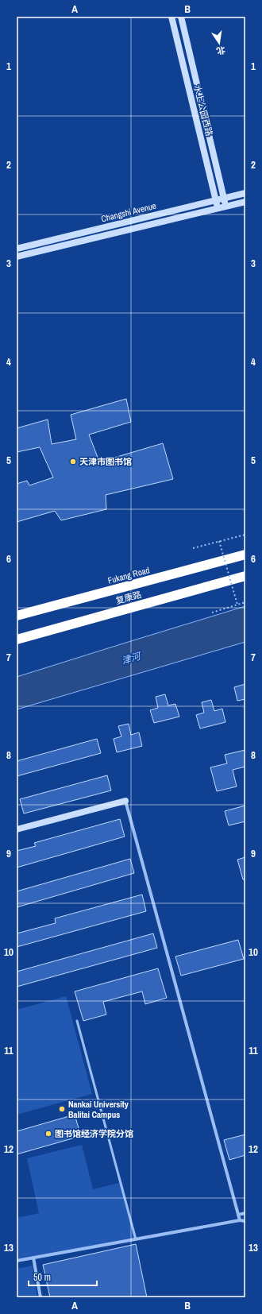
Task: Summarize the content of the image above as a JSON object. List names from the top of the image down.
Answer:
{
  "streets": {
    "highway": ["Fukang Road", "复康路"],
    "street": ["水上公园西路", "Changshi Avenue"]
  },
  "crossings": [
    ["水上公园西路", "Changshi Avenue"]
  ],
  "water": ["津河"],
  "places": ["天津市图书馆", "Nankai University Balitai Campus", "图书馆经济学院分馆"],
  "scale_bar": "50 m",
  "north": "bottom",
  "grid": {
    "columns": ["A", "B"],
    "rows": [
      "1",
      "2",
      "3",
      "4",
      "5",
      "6",
      "7",
      "8",
      "9",
      "10",
      "11",
      "12",
      "13"
    ]
  }
}
